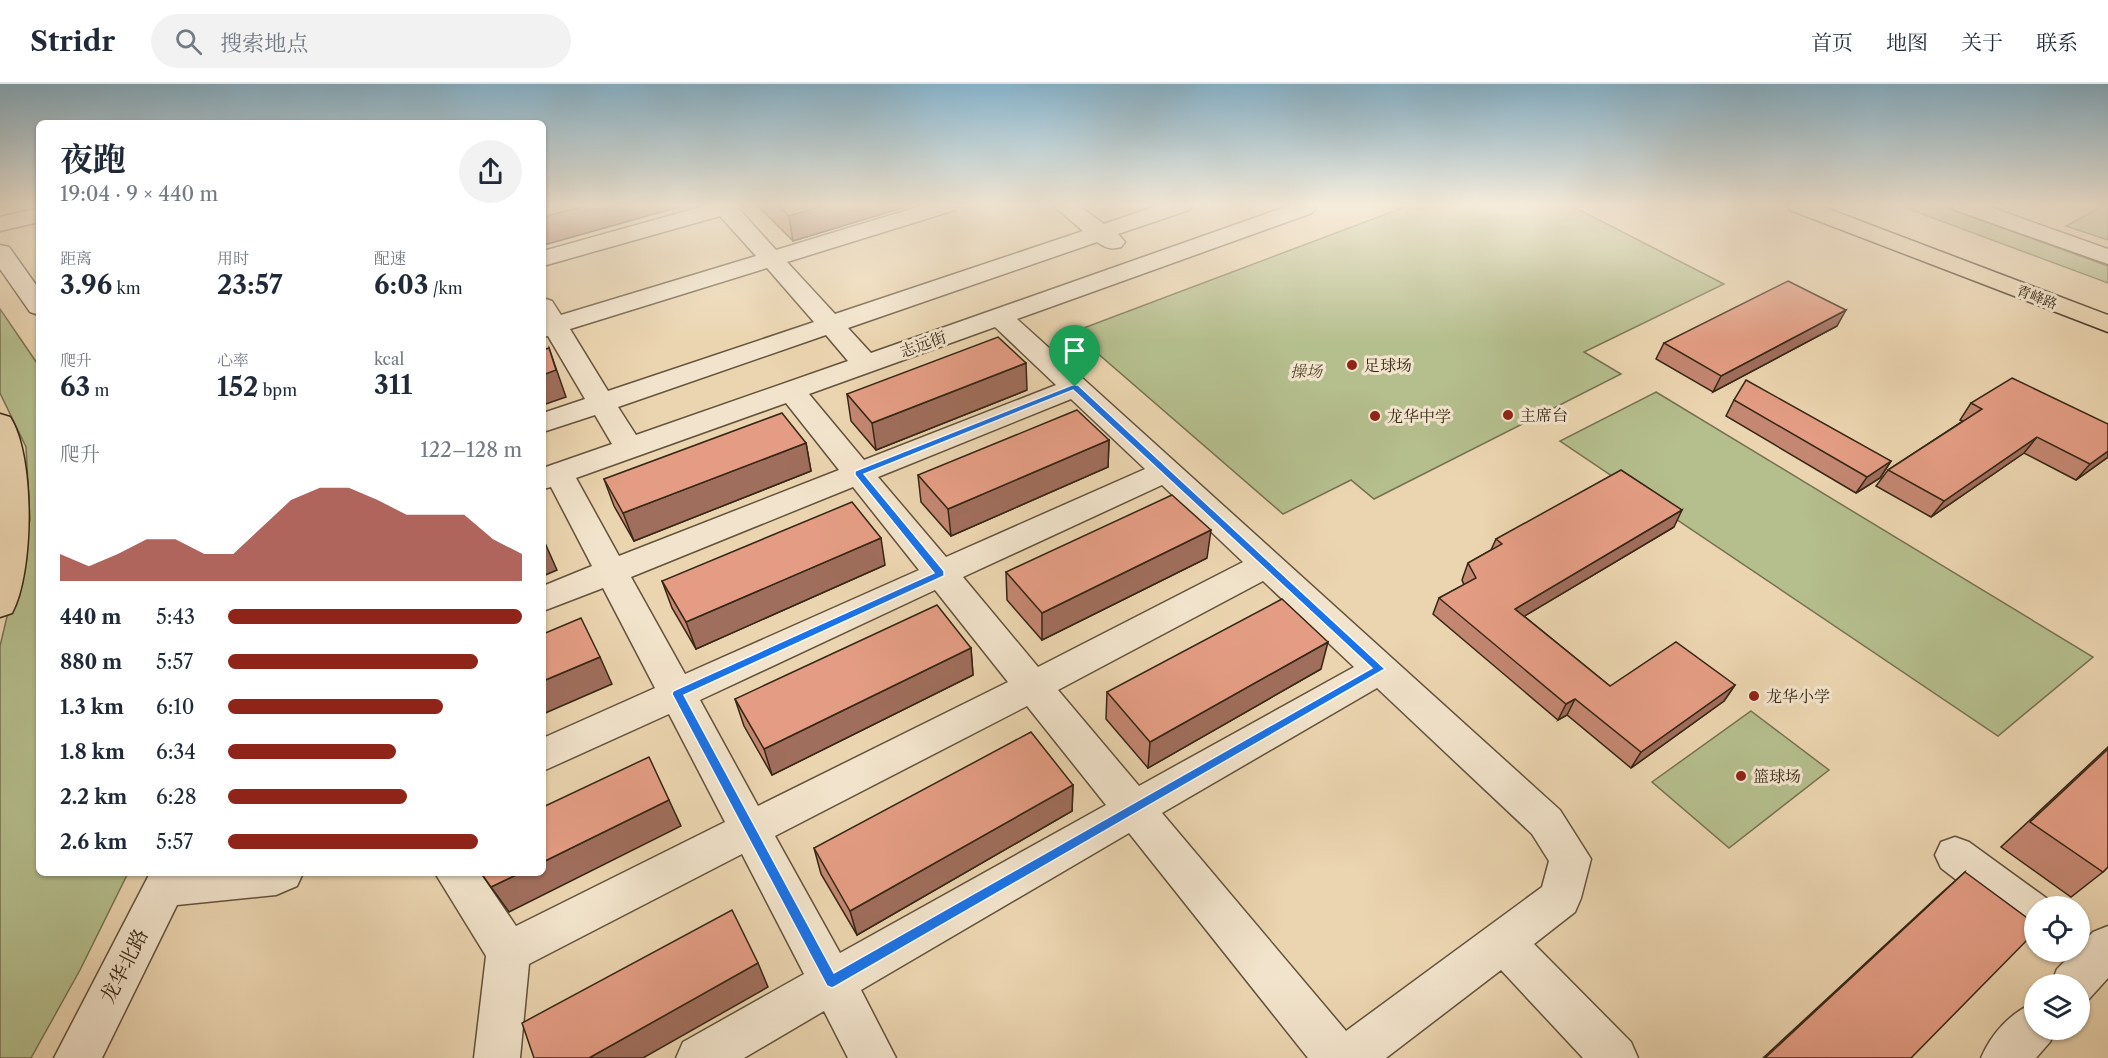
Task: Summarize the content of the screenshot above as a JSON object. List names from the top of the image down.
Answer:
{
  "streets": {
    "main road": ["青峰路"],
    "street": ["志远街", "龙华北路"]
  },
  "parks": ["操场"],
  "places": [
    "足球场",
    "主席台",
    "龙华中学",
    "龙华小学",
    "篮球场"
  ],
  "page": {
    "header": "Stridr",
    "search": "搜索地点",
    "nav": [
      "首页",
      "地图",
      "关于",
      "联系"
    ],
    "heading": ["夜跑", "19:04 · 9 × 440 m"],
    "stats": [
      ["距离", "3.96 km"],
      ["用时", "23:57"],
      ["配速", "6:03 /km"],
      ["爬升", "63 m"],
      ["心率", "152 bpm"],
      ["kcal", "311"]
    ],
    "chart": ["爬升", "122–128 m"],
    "list": [
      {
        "name": "440 m",
        "note": "5:43"
      },
      {
        "name": "880 m",
        "note": "5:57"
      },
      {
        "name": "1.3 km",
        "note": "6:10"
      },
      {
        "name": "1.8 km",
        "note": "6:34"
      },
      {
        "name": "2.2 km",
        "note": "6:28"
      },
      {
        "name": "2.6 km",
        "note": "5:57"
      }
    ]
  }
}
